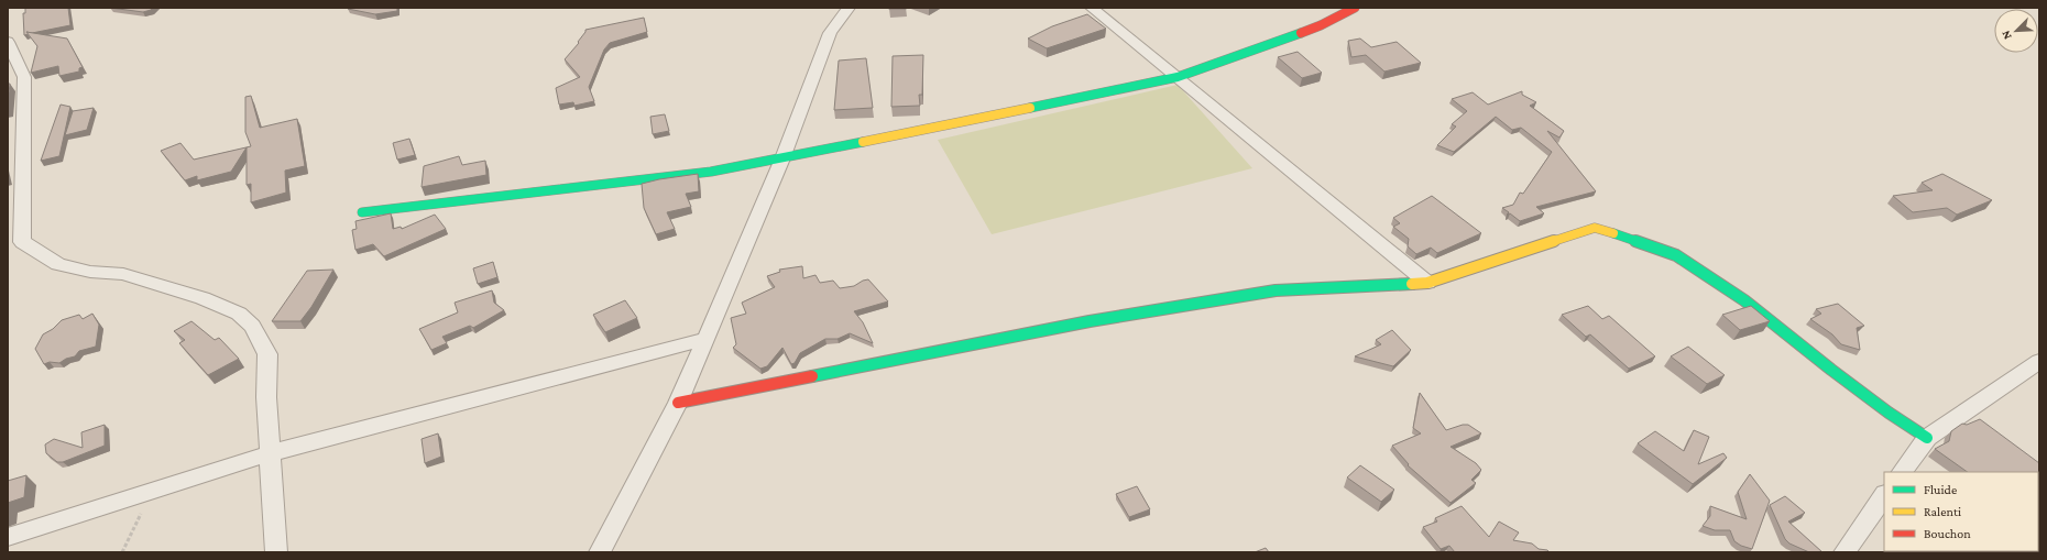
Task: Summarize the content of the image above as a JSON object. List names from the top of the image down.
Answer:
{
  "legend": ["Fluide", "Ralenti", "Bouchon"],
  "north": "bottom left"
}
